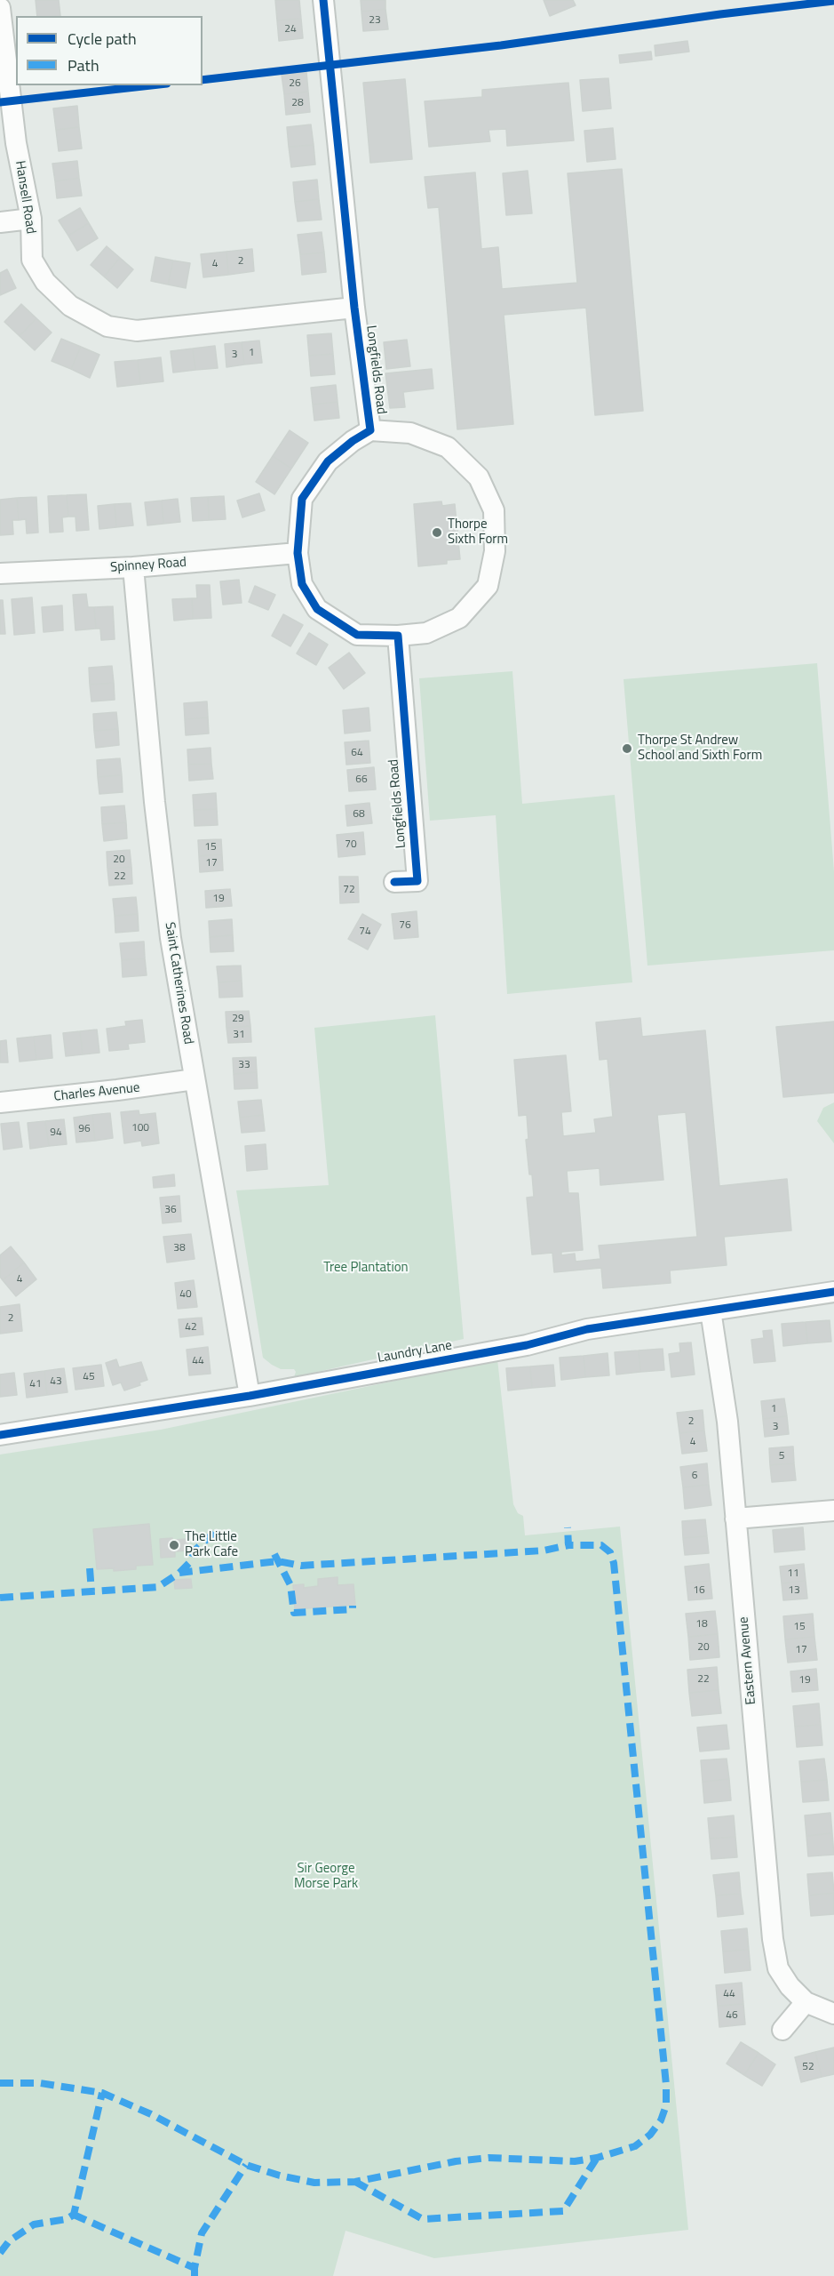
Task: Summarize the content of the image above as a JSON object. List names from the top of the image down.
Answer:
{
  "streets": {
    "street": [
      "Hansell Road",
      "Longfields Road",
      "Spinney Road",
      "Saint Catherines Road",
      "Charles Avenue",
      "Laundry Lane",
      "Eastern Avenue"
    ]
  },
  "crossings": [
    ["Hansell Road", "Longfields Road"],
    ["Longfields Road", "Spinney Road"],
    ["Spinney Road", "Saint Catherines Road"],
    ["Saint Catherines Road", "Charles Avenue"],
    ["Saint Catherines Road", "Laundry Lane"],
    ["Laundry Lane", "Eastern Avenue"]
  ],
  "parks": ["Tree Plantation", "Sir George Morse Park"],
  "places": ["Thorpe Sixth Form", "Thorpe St Andrew School and Sixth Form", "The Little Park Cafe"],
  "house_numbers": [
    "23",
    "24",
    "26",
    "28",
    "2",
    "4",
    "1",
    "3",
    "64",
    "66",
    "68",
    "70",
    "15",
    "20",
    "17",
    "22",
    "72",
    "19",
    "76",
    "74",
    "29",
    "31",
    "33",
    "100",
    "96",
    "94",
    "36",
    "38",
    "4",
    "40",
    "2",
    "42",
    "44",
    "45",
    "43",
    "41",
    "1",
    "2",
    "3",
    "4",
    "5",
    "6",
    "11",
    "16",
    "13",
    "18",
    "15",
    "20",
    "17",
    "22",
    "19",
    "44",
    "46",
    "52"
  ],
  "legend": ["Cycle path", "Path"]
}
